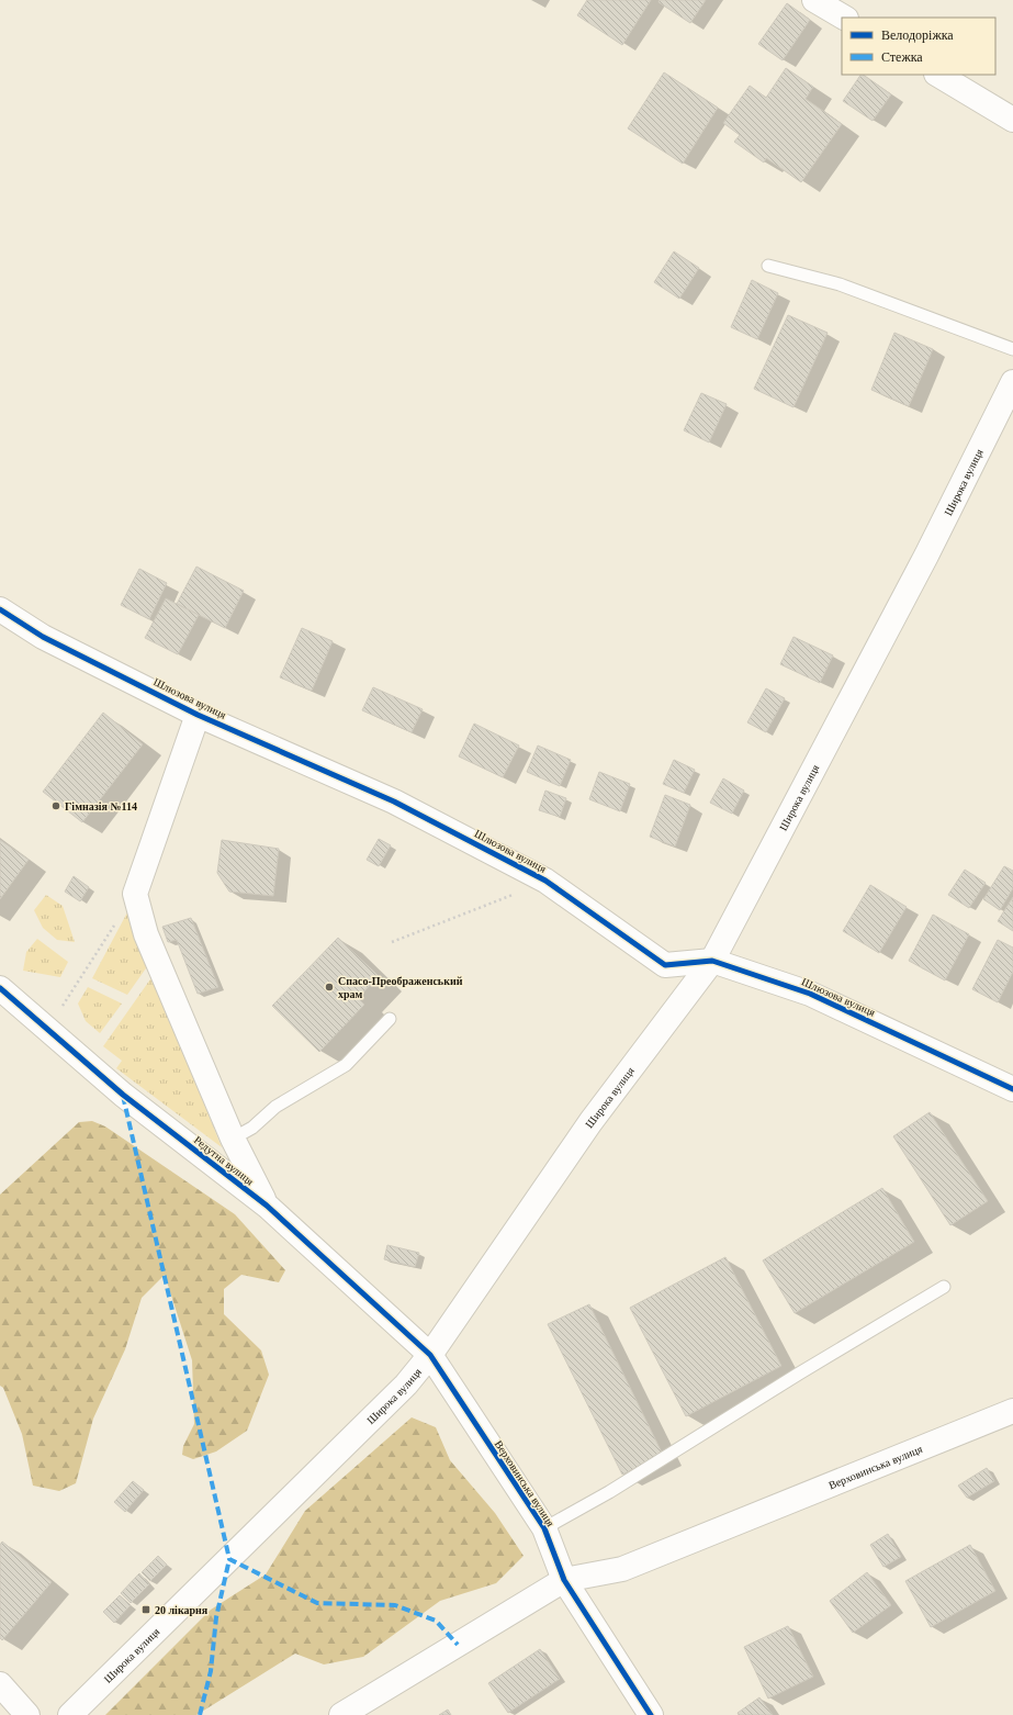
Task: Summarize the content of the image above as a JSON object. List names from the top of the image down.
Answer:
{
  "streets": {
    "street": [
      "Широка вулиця",
      "Шлюзова вулиця",
      "Редутна вулиця",
      "Верховинська вулиця"
    ]
  },
  "crossings": [
    ["Широка вулиця", "Шлюзова вулиця"],
    ["Широка вулиця", "Редутна вулиця"],
    ["Широка вулиця", "Верховинська вулиця"],
    ["Редутна вулиця", "Верховинська вулиця"]
  ],
  "places": {
    "other": ["Гімназія №114", "Спасо-Преображенський храм"],
    "transit": ["20 лікарня"]
  },
  "legend": ["Велодоріжка", "Стежка"]
}
